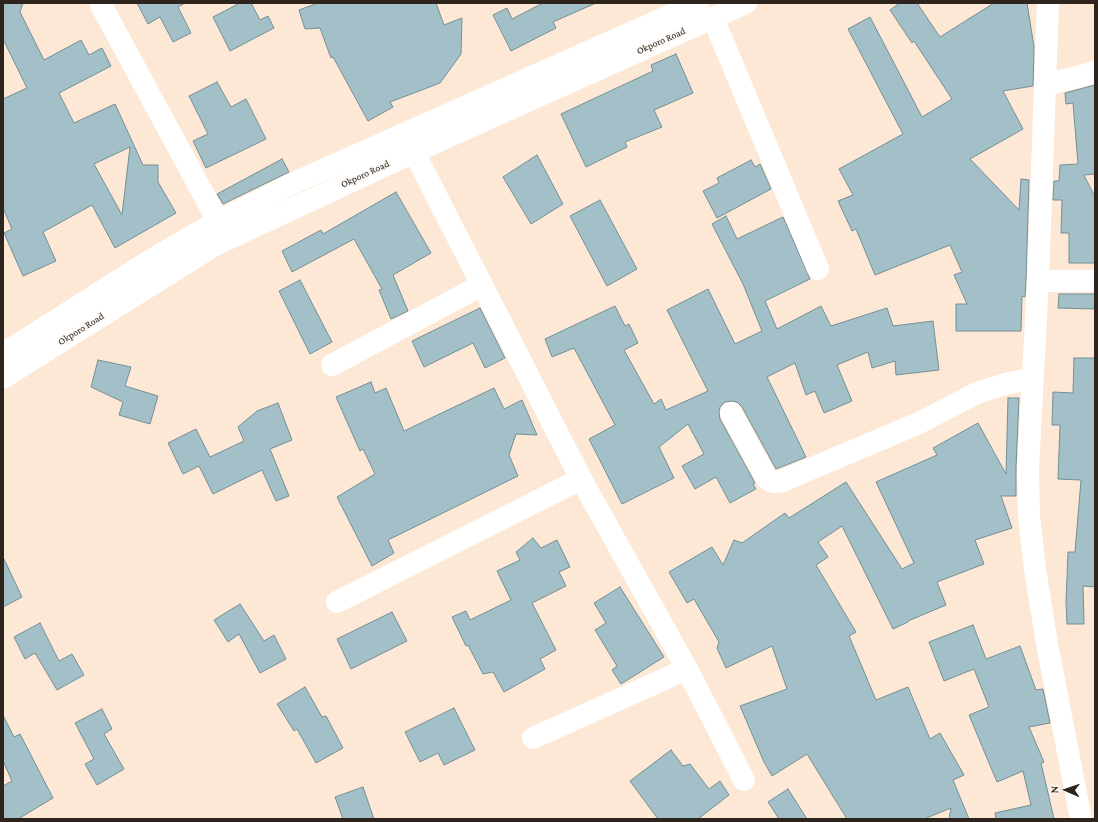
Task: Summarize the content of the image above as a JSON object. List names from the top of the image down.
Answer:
{
  "streets": {
    "street": ["Okporo Road"]
  },
  "north": "left"
}
